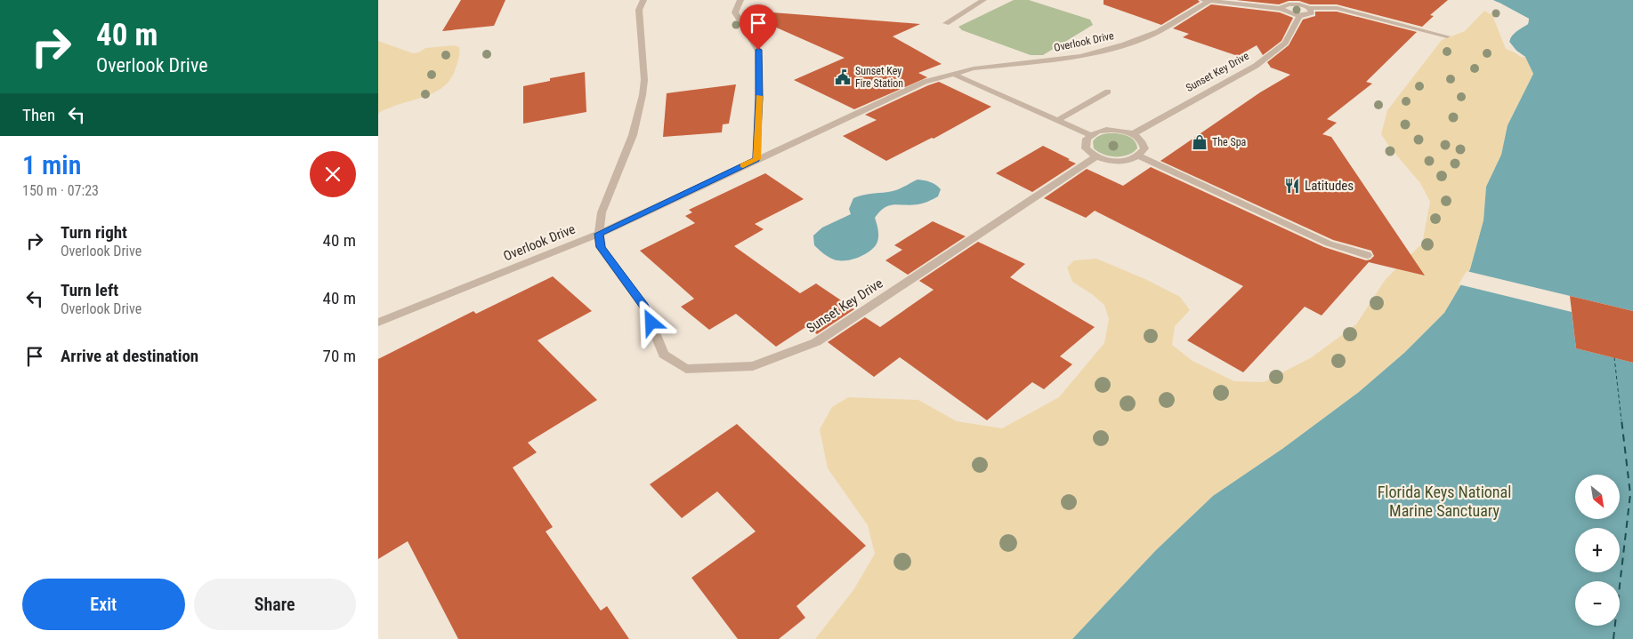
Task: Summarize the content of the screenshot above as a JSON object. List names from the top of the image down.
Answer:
{
  "streets": {
    "lane": ["Overlook Drive", "Sunset Key Drive"]
  },
  "crossings": [
    ["Overlook Drive", "Sunset Key Drive"]
  ],
  "parks": ["Florida Keys National Marine Sanctuary"],
  "places": {
    "public building": ["Sunset Key Fire Station"],
    "shop": ["The Spa"],
    "restaurant": ["Latitudes"]
  },
  "north": "bottom right",
  "page": {
    "turn": ["40 m", "Overlook Drive"],
    "then": "Then",
    "heading": ["1 min", "150 m · 07:23"],
    "list": [
      {
        "name": "Turn right",
        "note": "Overlook Drive",
        "value": "40 m"
      },
      {
        "name": "Turn left",
        "note": "Overlook Drive",
        "value": "40 m"
      },
      {
        "name": "Arrive at destination",
        "value": "70 m"
      }
    ],
    "map_buttons": ["+", "−"],
    "buttons": ["Exit", "Share"]
  }
}
